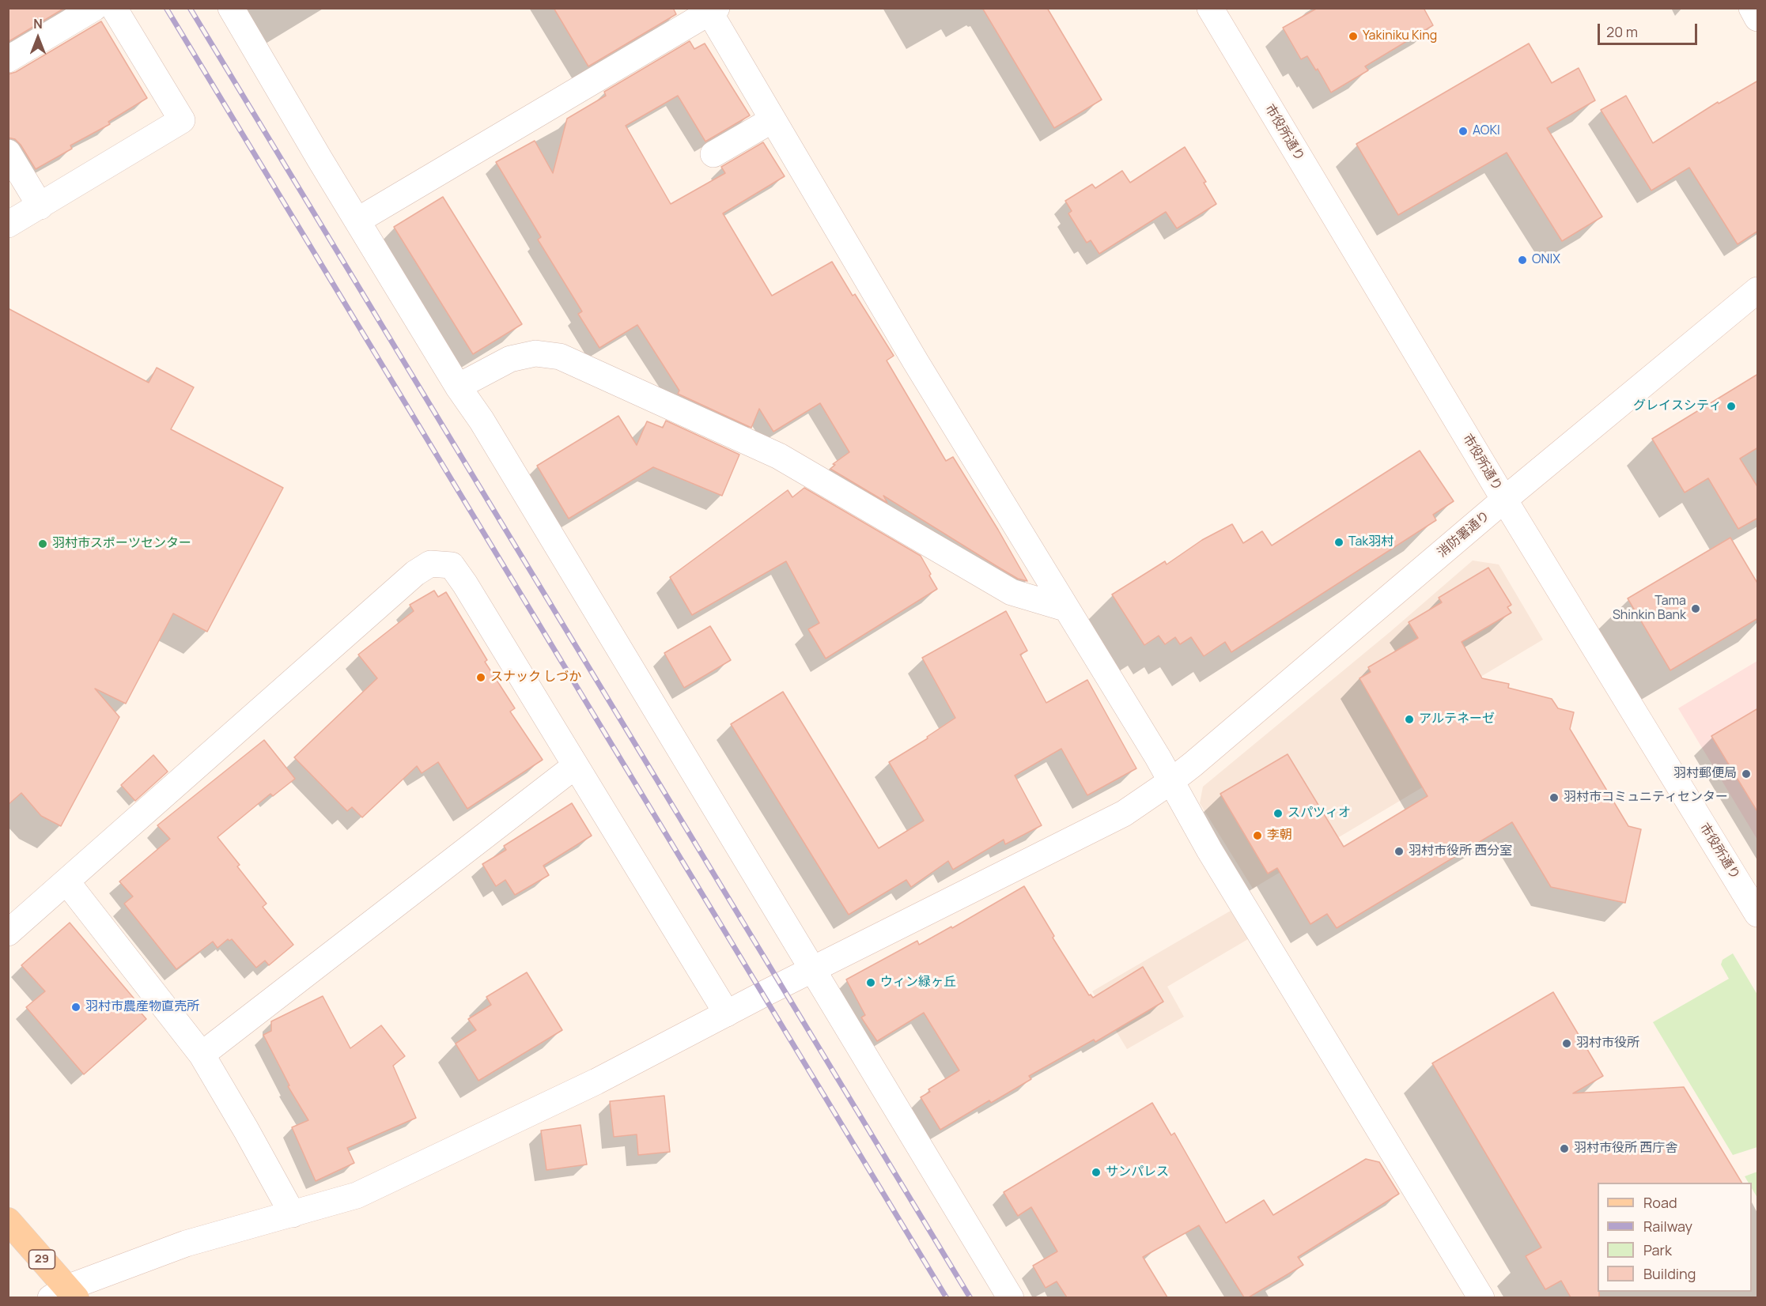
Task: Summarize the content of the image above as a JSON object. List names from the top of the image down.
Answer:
{
  "streets": {
    "main road": ["29"],
    "street": ["市役所通り", "消防署通り"]
  },
  "crossings": [
    ["市役所通り", "消防署通り"],
    ["消防署通り", "29"]
  ],
  "places": [
    "Yakiniku King",
    "AOKI",
    "ONIX",
    "グレイスシティ",
    "Tak羽村",
    "羽村市スポーツセンター",
    "Tama Shinkin Bank",
    "スナック しづか",
    "アルテネーゼ",
    "羽村郵便局",
    "羽村市コミュニティセンター",
    "スパツィオ",
    "李朝",
    "羽村市役所 西分室",
    "ウィン緑ヶ丘",
    "羽村市農産物直売所",
    "羽村市役所",
    "羽村市役所 西庁舎",
    "サンパレス"
  ],
  "legend": [
    "Road",
    "Railway",
    "Park",
    "Building"
  ],
  "scale_bar": "20 m",
  "north": "top"
}
